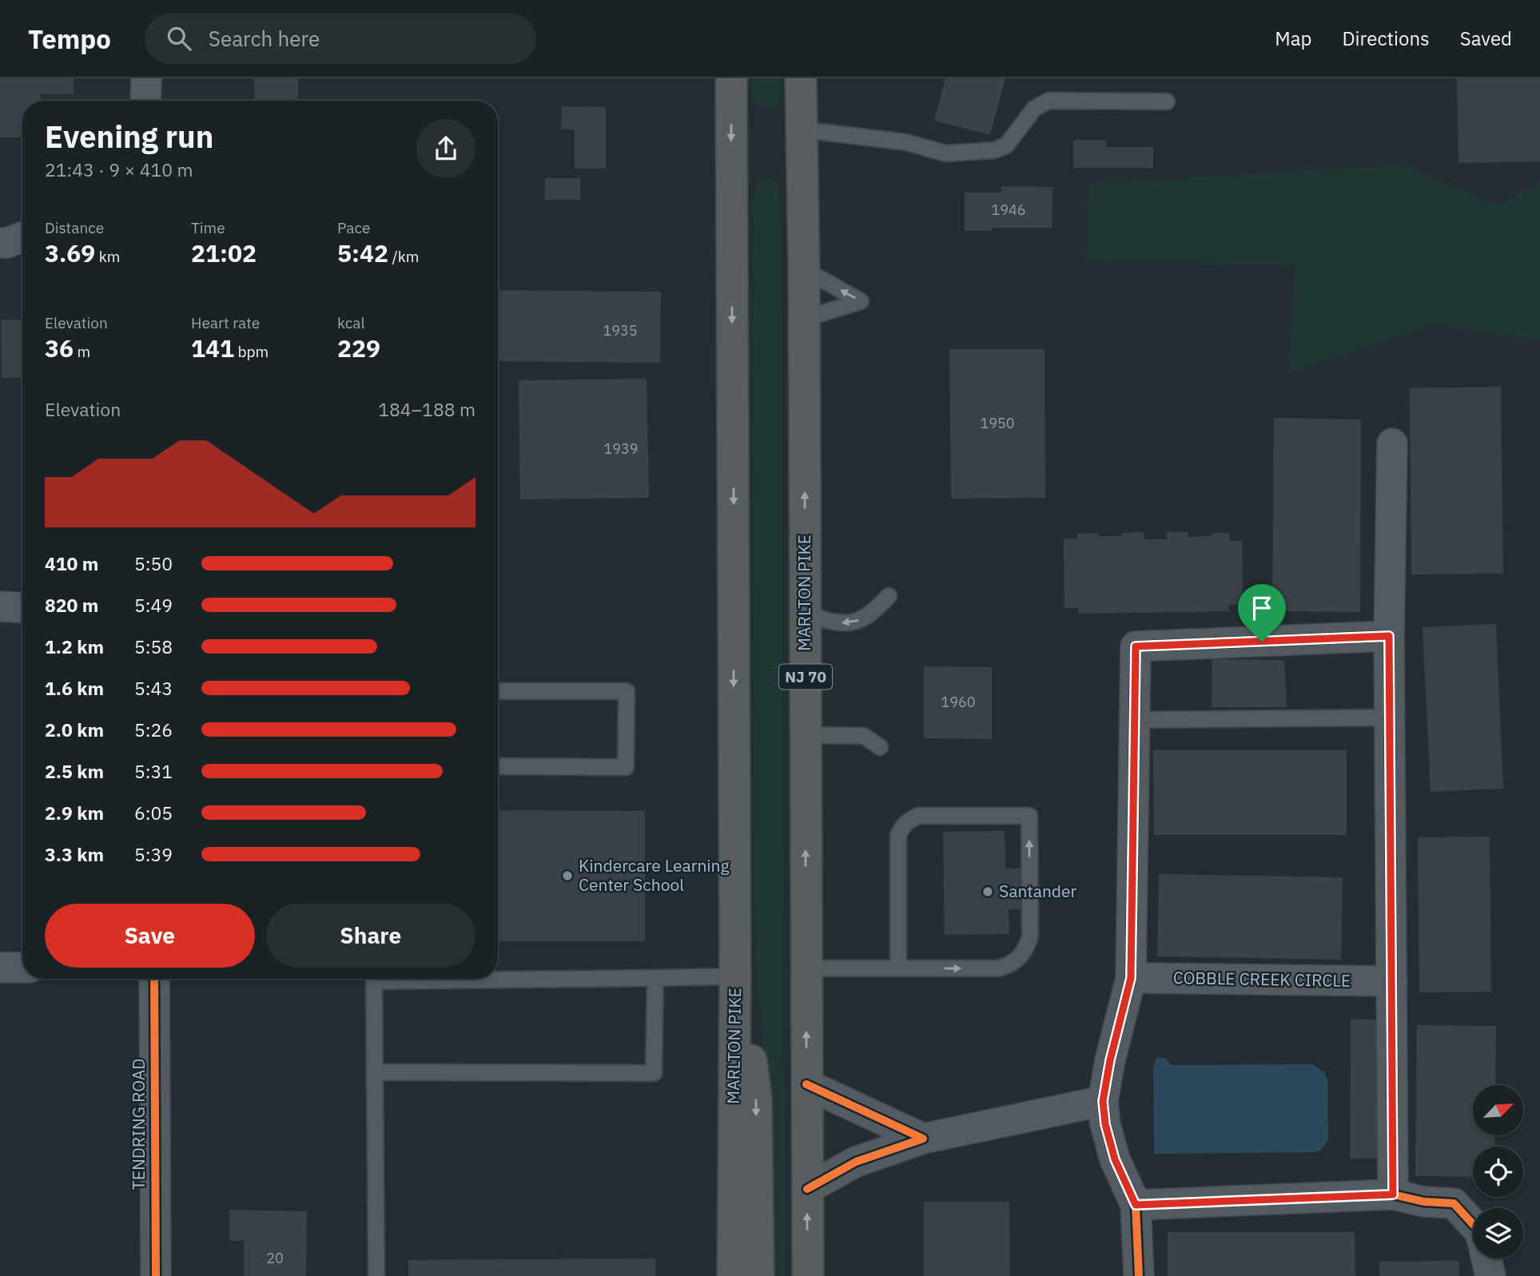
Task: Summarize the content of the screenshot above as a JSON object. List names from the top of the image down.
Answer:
{
  "streets": {
    "highway": ["MARLTON PIKE", "NJ 70"],
    "street": ["COBBLE CREEK CIRCLE", "TENDRING ROAD"]
  },
  "places": ["Kindercare Learning Center School", "Santander"],
  "house_numbers": [
    "1946",
    "1935",
    "1950",
    "1939",
    "1960",
    "20"
  ],
  "north": "top right",
  "page": {
    "header": "Tempo",
    "search": "Search here",
    "nav": ["Map", "Directions", "Saved"],
    "heading": ["Evening run", "21:43 · 9 × 410 m"],
    "stats": [
      ["Distance", "3.69 km"],
      ["Time", "21:02"],
      ["Pace", "5:42 /km"],
      ["Elevation", "36 m"],
      ["Heart rate", "141 bpm"],
      ["kcal", "229"]
    ],
    "chart": ["Elevation", "184–188 m"],
    "list": [
      {
        "name": "410 m",
        "note": "5:50"
      },
      {
        "name": "820 m",
        "note": "5:49"
      },
      {
        "name": "1.2 km",
        "note": "5:58"
      },
      {
        "name": "1.6 km",
        "note": "5:43"
      },
      {
        "name": "2.0 km",
        "note": "5:26"
      },
      {
        "name": "2.5 km",
        "note": "5:31"
      },
      {
        "name": "2.9 km",
        "note": "6:05"
      },
      {
        "name": "3.3 km",
        "note": "5:39"
      }
    ],
    "buttons": ["Save", "Share"]
  }
}
